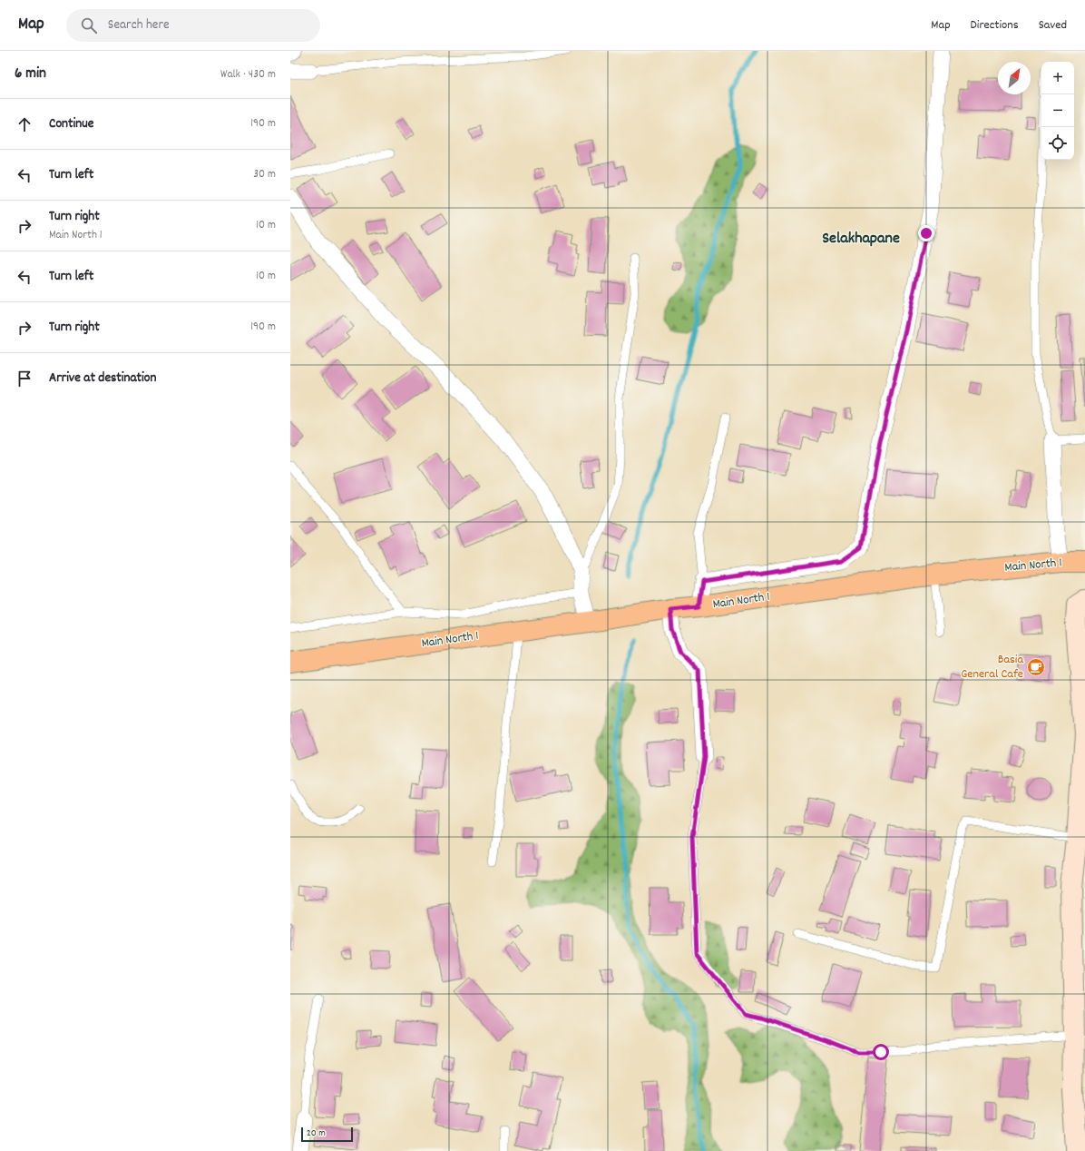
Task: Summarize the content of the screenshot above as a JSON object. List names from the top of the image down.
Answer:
{
  "streets": {
    "main road": ["Main North 1"]
  },
  "districts": ["Selakhapane"],
  "places": {
    "cafe": ["Basia General Cafe"]
  },
  "scale_bar": "20 m",
  "north": "top right",
  "page": {
    "header": "Map",
    "search": "Search here",
    "nav": ["Map", "Directions", "Saved"],
    "heading": ["6 min", "Walk · 430 m"],
    "map_buttons": ["+", "−"],
    "list": [
      ["Continue", "190 m"],
      ["Turn left", "30 m"],
      ["Turn right", "Main North 1", "10 m"],
      ["Turn left", "10 m"],
      ["Turn right", "190 m"],
      "Arrive at destination"
    ],
    "scale": "20 m"
  }
}
